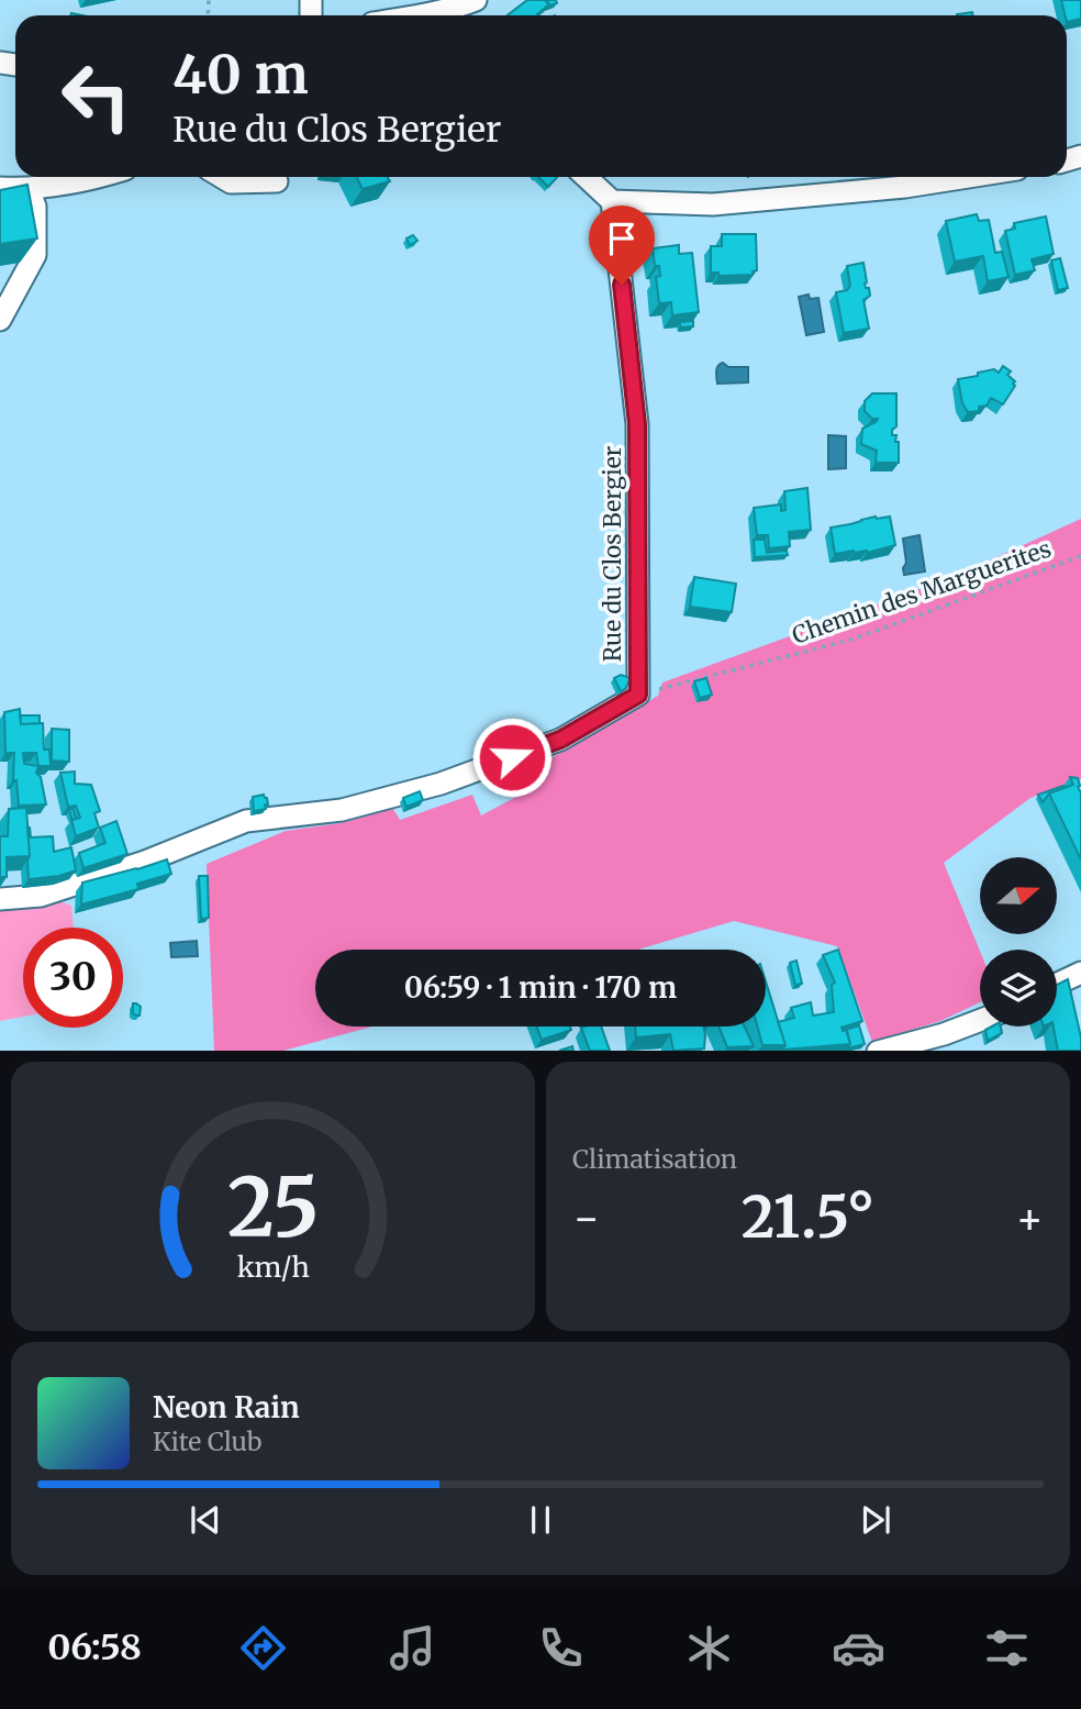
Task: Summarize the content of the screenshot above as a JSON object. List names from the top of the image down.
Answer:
{
  "streets": {
    "street": ["Rue du Clos Bergier"],
    "path": ["Chemin des Marguerites"]
  },
  "crossings": [
    ["Rue du Clos Bergier", "Chemin des Marguerites"]
  ],
  "north": "right",
  "page": {
    "turn": ["40 m", "Rue du Clos Bergier"],
    "limit": "30",
    "trip": "06:59 · 1 min · 170 m",
    "tile": "Climatisation",
    "heat": ["−", "21.5°", "+"],
    "song": ["Neon Rain", "Kite Club"],
    "tabs": "06:58",
    "gauge": ["25", "km/h"]
  }
}
